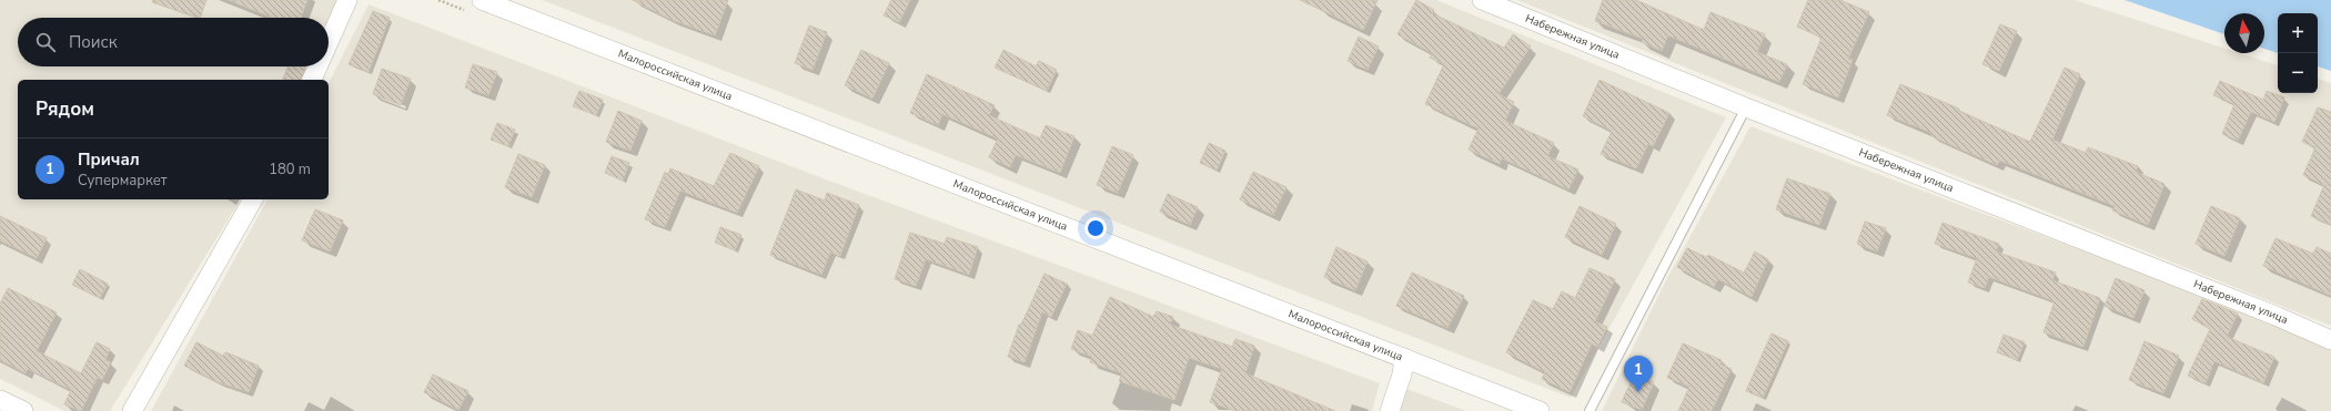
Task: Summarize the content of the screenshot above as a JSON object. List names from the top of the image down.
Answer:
{
  "streets": {
    "street": ["Набережная улица", "Малороссийская улица"]
  },
  "north": "top",
  "page": {
    "map_buttons": ["+", "−"],
    "search": "Поиск",
    "heading": "Рядом",
    "list": [
      {
        "mark": "1",
        "name": "Причал",
        "note": "Супермаркет",
        "value": "180 m"
      }
    ],
    "pins": "1"
  }
}
